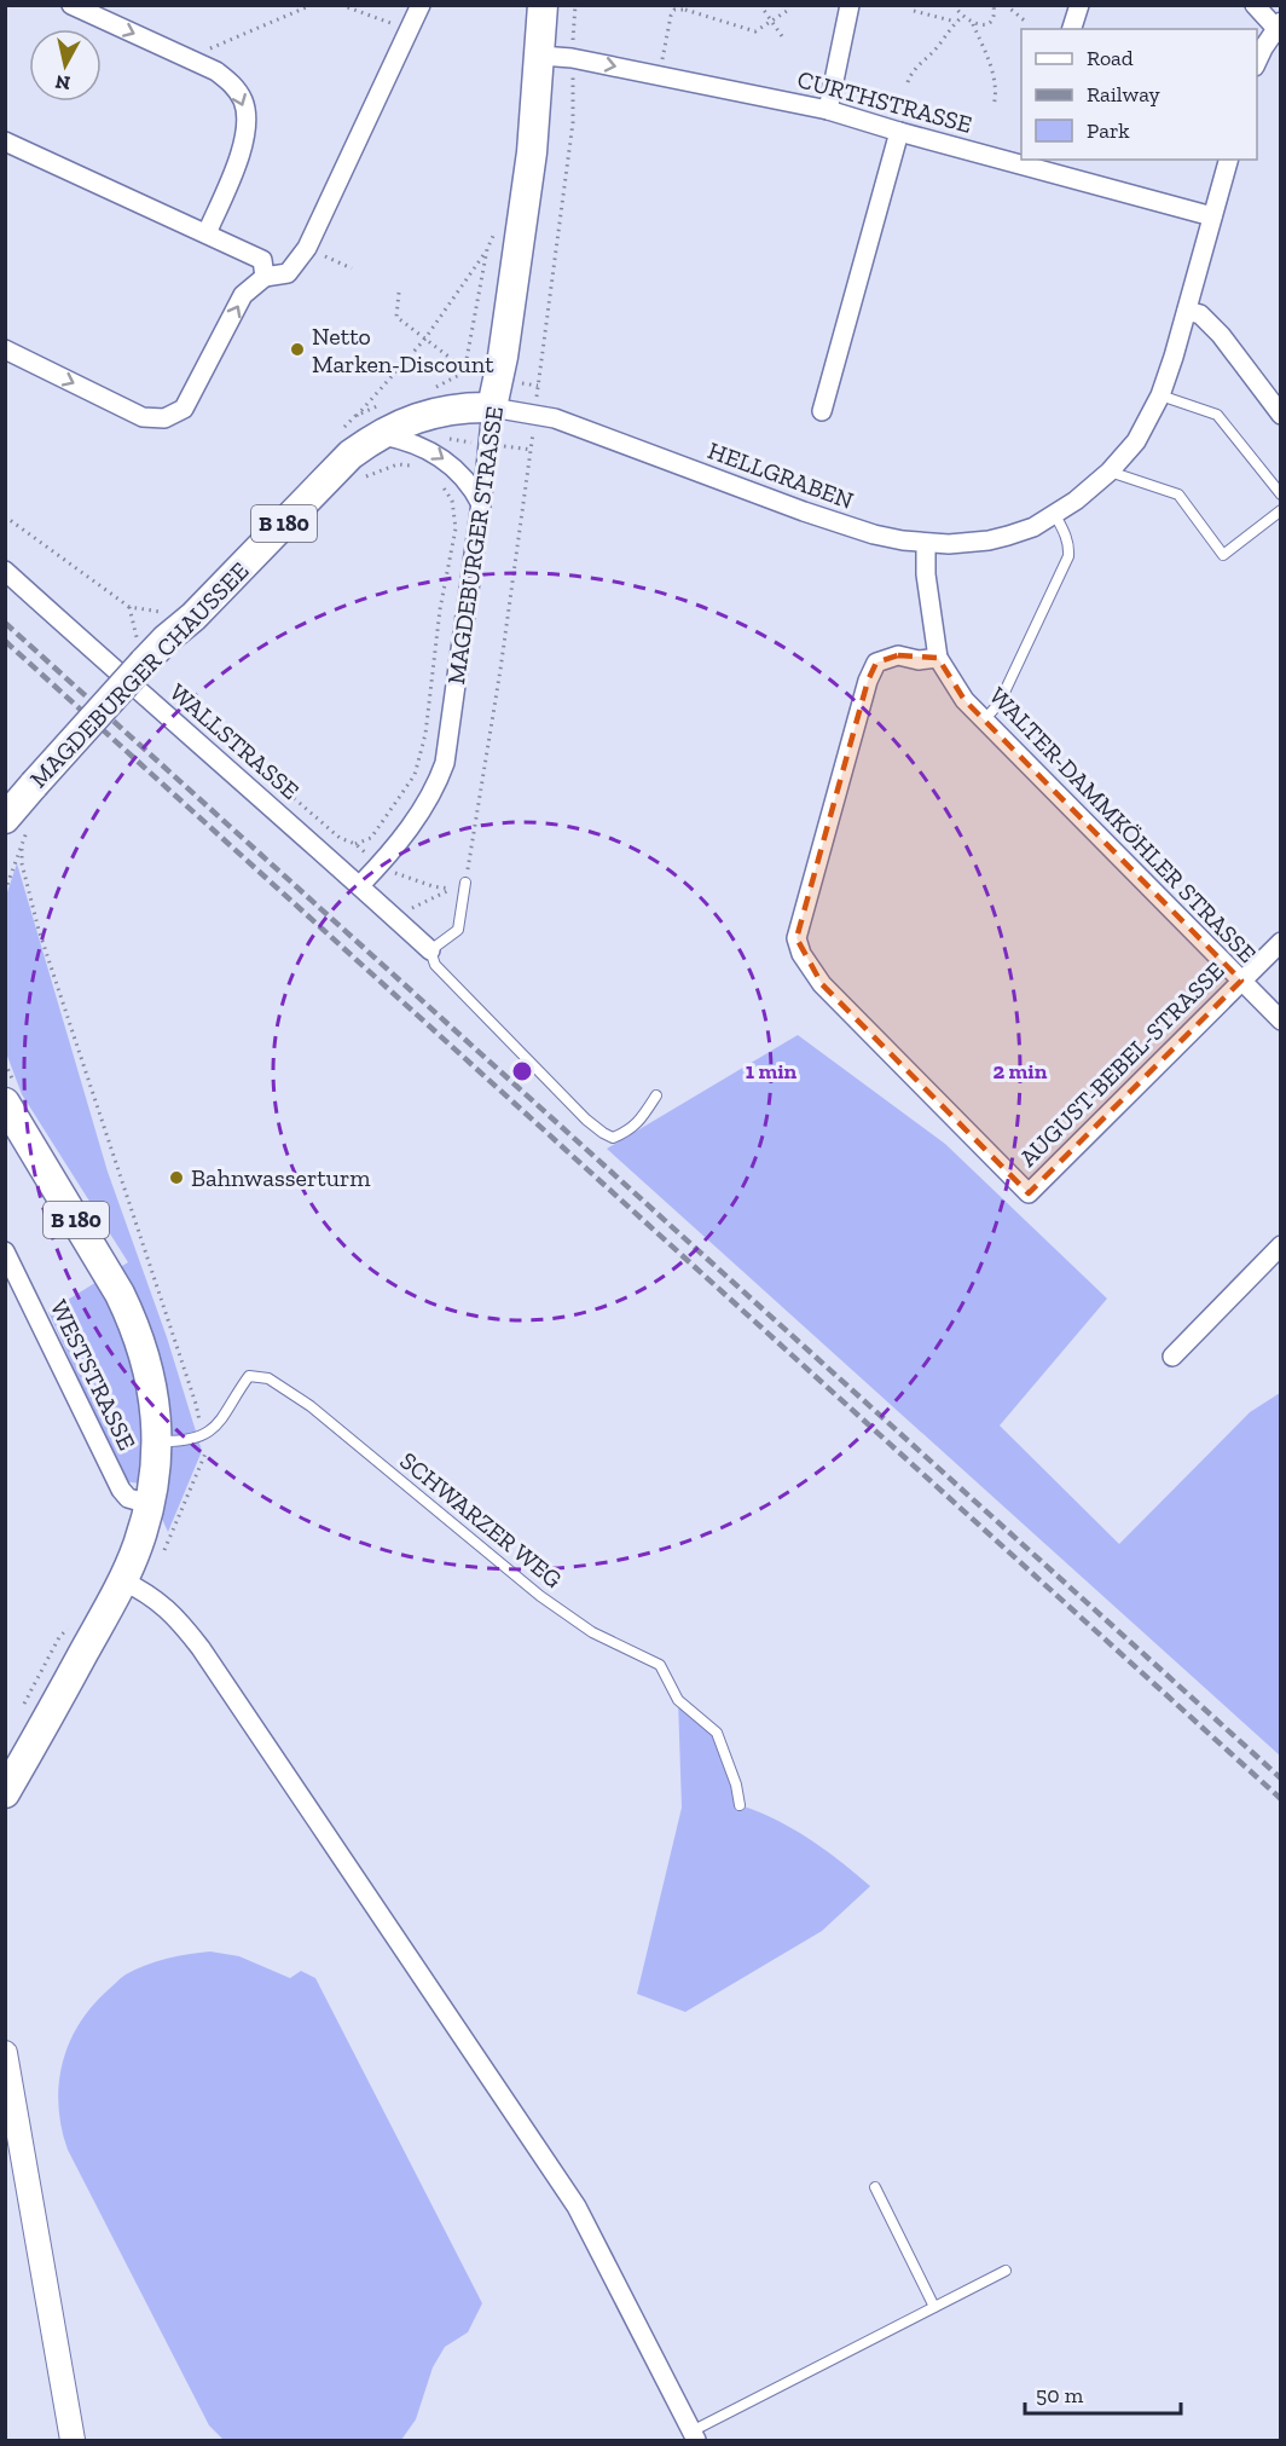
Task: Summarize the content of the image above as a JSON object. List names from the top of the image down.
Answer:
{
  "streets": {
    "main road": ["B 180", "MAGDEBURGER STRASSE", "MAGDEBURGER CHAUSSEE"],
    "street": [
      "CURTHSTRASSE",
      "HELLGRABEN",
      "WALLSTRASSE",
      "WALTER-DAMMKÖHLER STRASSE",
      "AUGUST-BEBEL-STRASSE",
      "WESTSTRASSE"
    ],
    "lane": ["SCHWARZER WEG"]
  },
  "crossings": [
    ["CURTHSTRASSE", "HELLGRABEN"],
    ["CURTHSTRASSE", "MAGDEBURGER STRASSE"],
    ["HELLGRABEN", "MAGDEBURGER STRASSE"],
    ["HELLGRABEN", "MAGDEBURGER CHAUSSEE"],
    ["HELLGRABEN", "WALTER-DAMMKÖHLER STRASSE"],
    ["B 180", "WESTSTRASSE"],
    ["MAGDEBURGER STRASSE", "MAGDEBURGER CHAUSSEE"],
    ["MAGDEBURGER STRASSE", "WALLSTRASSE"],
    ["WALTER-DAMMKÖHLER STRASSE", "AUGUST-BEBEL-STRASSE"]
  ],
  "places": ["Netto Marken-Discount", "Bahnwasserturm"],
  "legend": ["Road", "Railway", "Park"],
  "scale_bar": "50 m",
  "north": "bottom",
  "rings": ["1 min", "2 min"]
}
